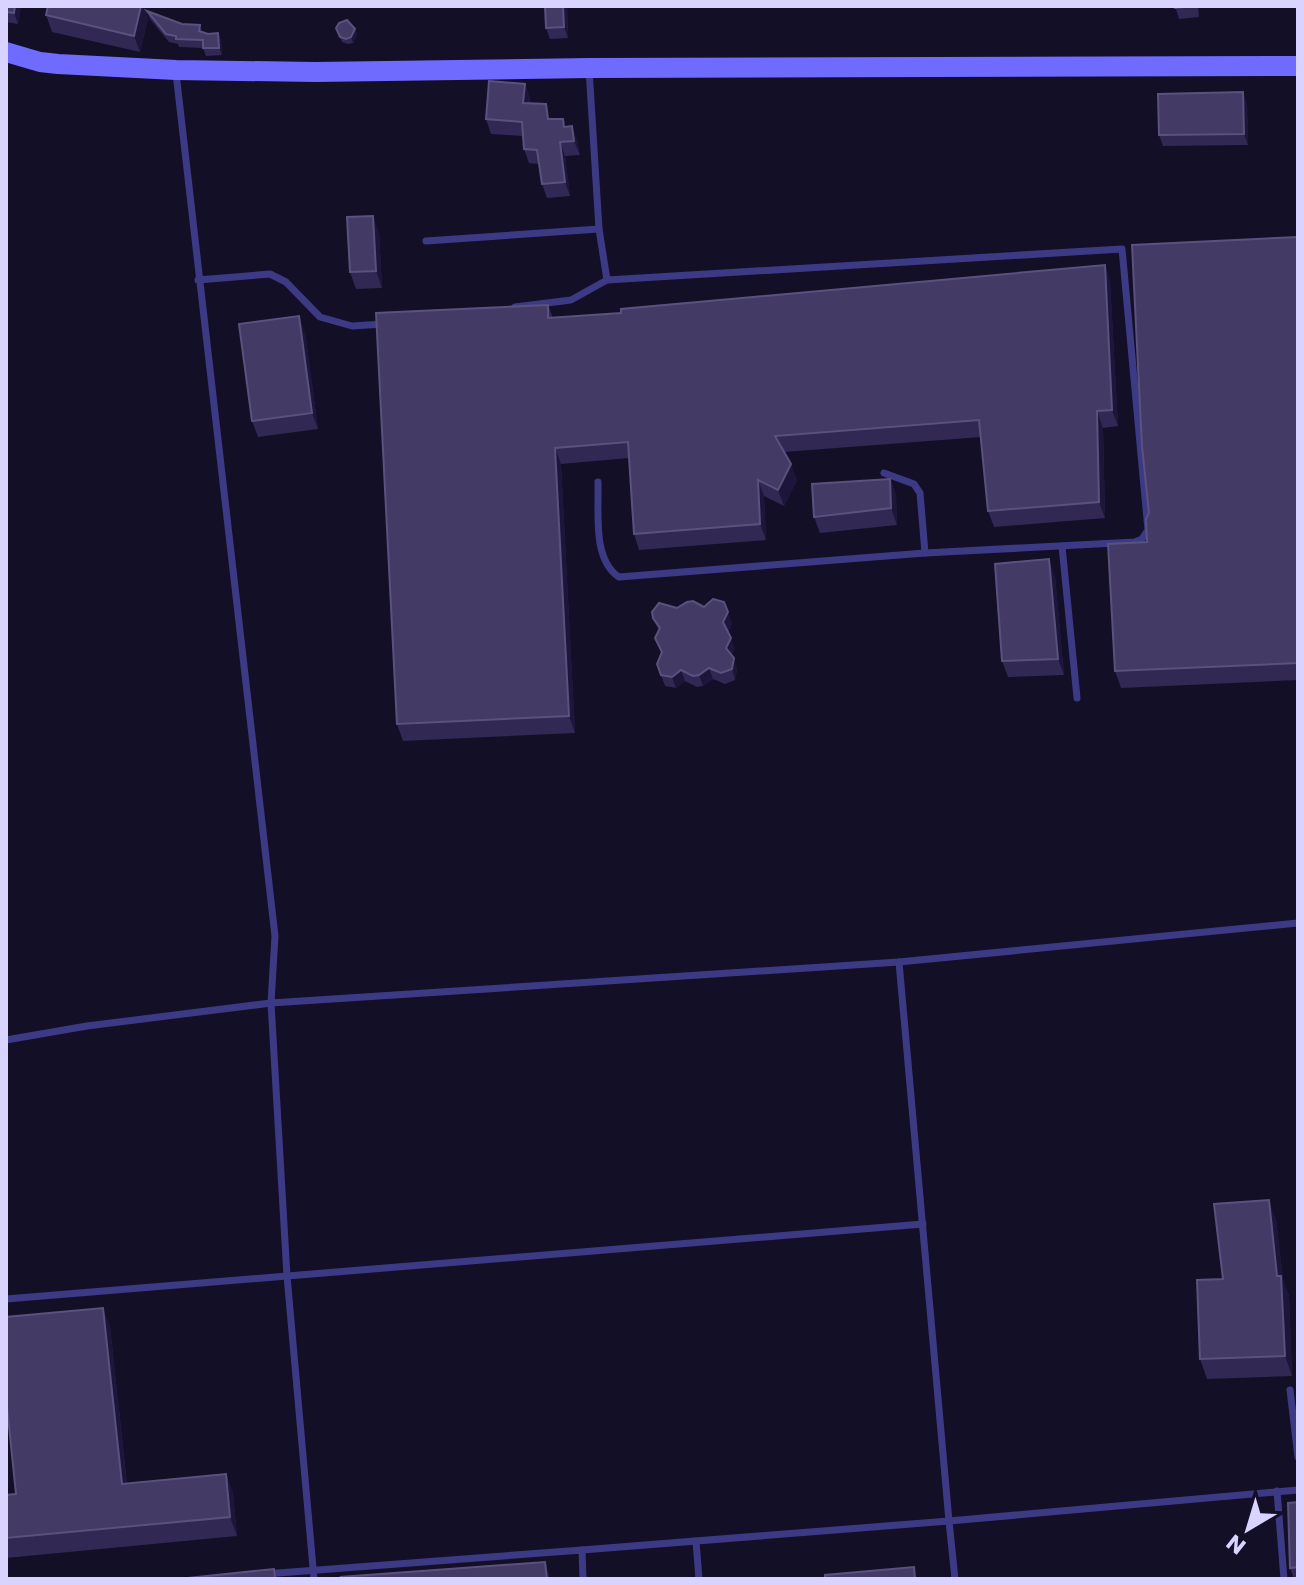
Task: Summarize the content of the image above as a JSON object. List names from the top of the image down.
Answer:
{
  "north": "bottom left"
}
